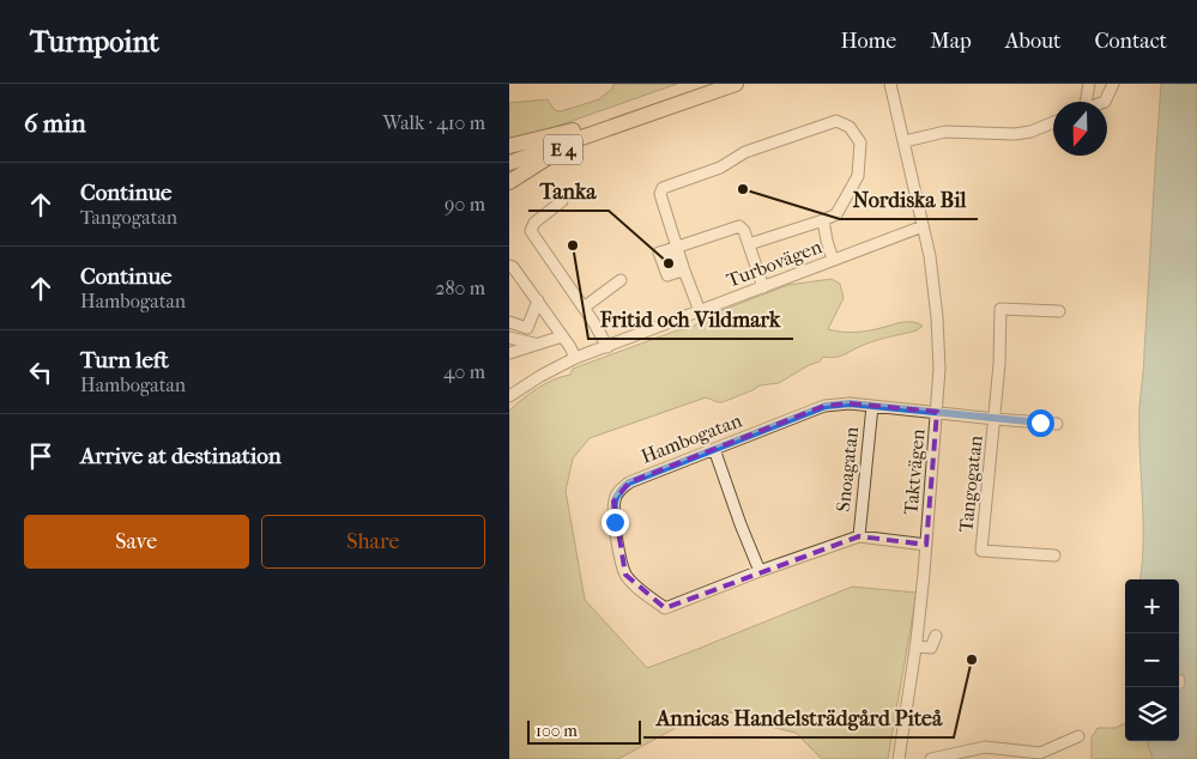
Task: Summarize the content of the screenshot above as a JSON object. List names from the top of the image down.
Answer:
{
  "streets": {
    "highway": ["E 4"],
    "street": [
      "Turbovägen",
      "Hambogatan",
      "Snoagatan",
      "Taktvägen",
      "Tangogatan"
    ]
  },
  "crossings": [
    ["Turbovägen", "Taktvägen"],
    ["Hambogatan", "Snoagatan"],
    ["Hambogatan", "Taktvägen"],
    ["Hambogatan", "Tangogatan"],
    ["Taktvägen", "Tangogatan"]
  ],
  "places": [
    "Nordiska Bil",
    "Fritid och Vildmark",
    "Tanka",
    "Annicas Handelsträdgård Piteå"
  ],
  "scale_bar": "100 m",
  "north": "bottom",
  "page": {
    "header": "Turnpoint",
    "nav": [
      "Home",
      "Map",
      "About",
      "Contact"
    ],
    "heading": ["6 min", "Walk · 410 m"],
    "list": [
      ["Continue", "Tangogatan", "90 m"],
      ["Continue", "Hambogatan", "280 m"],
      ["Turn left", "Hambogatan", "40 m"],
      "Arrive at destination"
    ],
    "buttons": ["Save", "Share"],
    "map_buttons": ["+", "−"],
    "scale": "100 m"
  }
}
